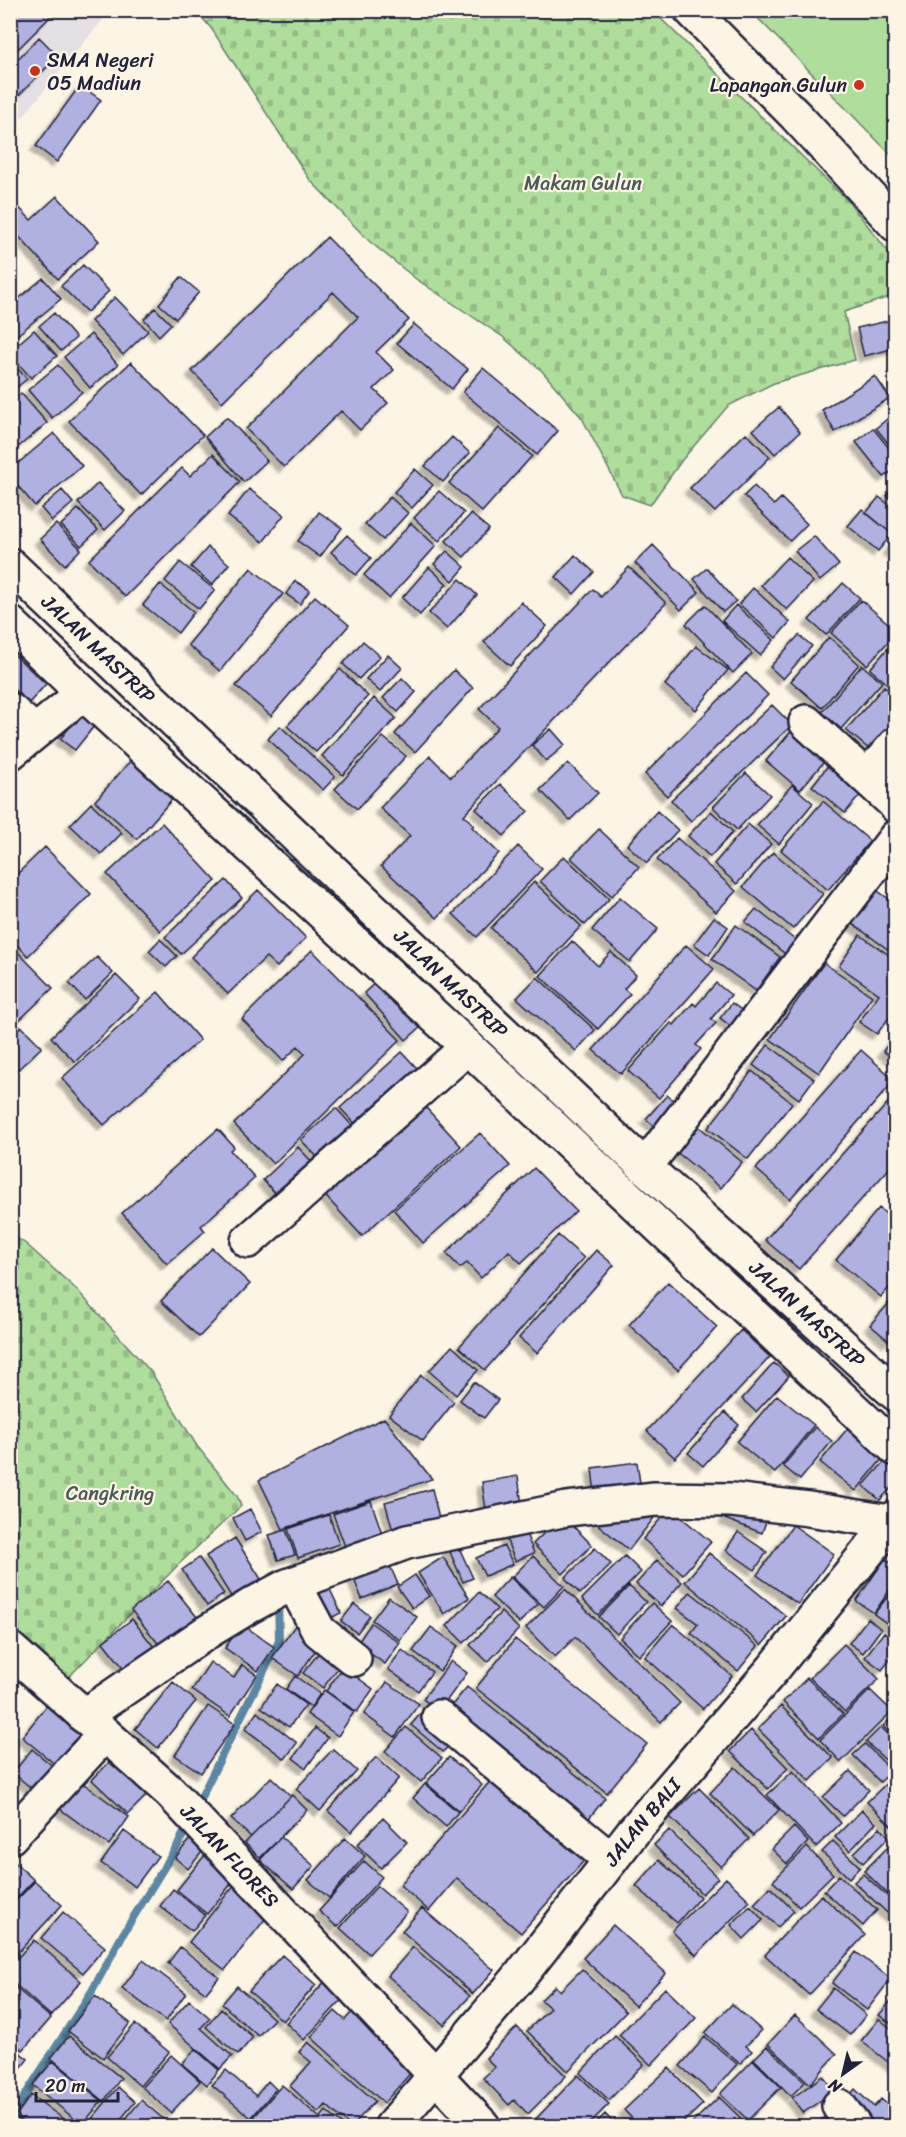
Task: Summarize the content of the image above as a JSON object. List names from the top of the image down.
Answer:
{
  "streets": {
    "main road": ["JALAN MASTRIP", "JALAN BALI", "JALAN FLORES"]
  },
  "crossings": [
    ["JALAN BALI", "JALAN FLORES"]
  ],
  "parks": ["Makam Gulun", "Cangkring"],
  "places": ["SMA Negeri 05 Madiun", "Lapangan Gulun"],
  "scale_bar": "20 m",
  "north": "bottom left"
}
